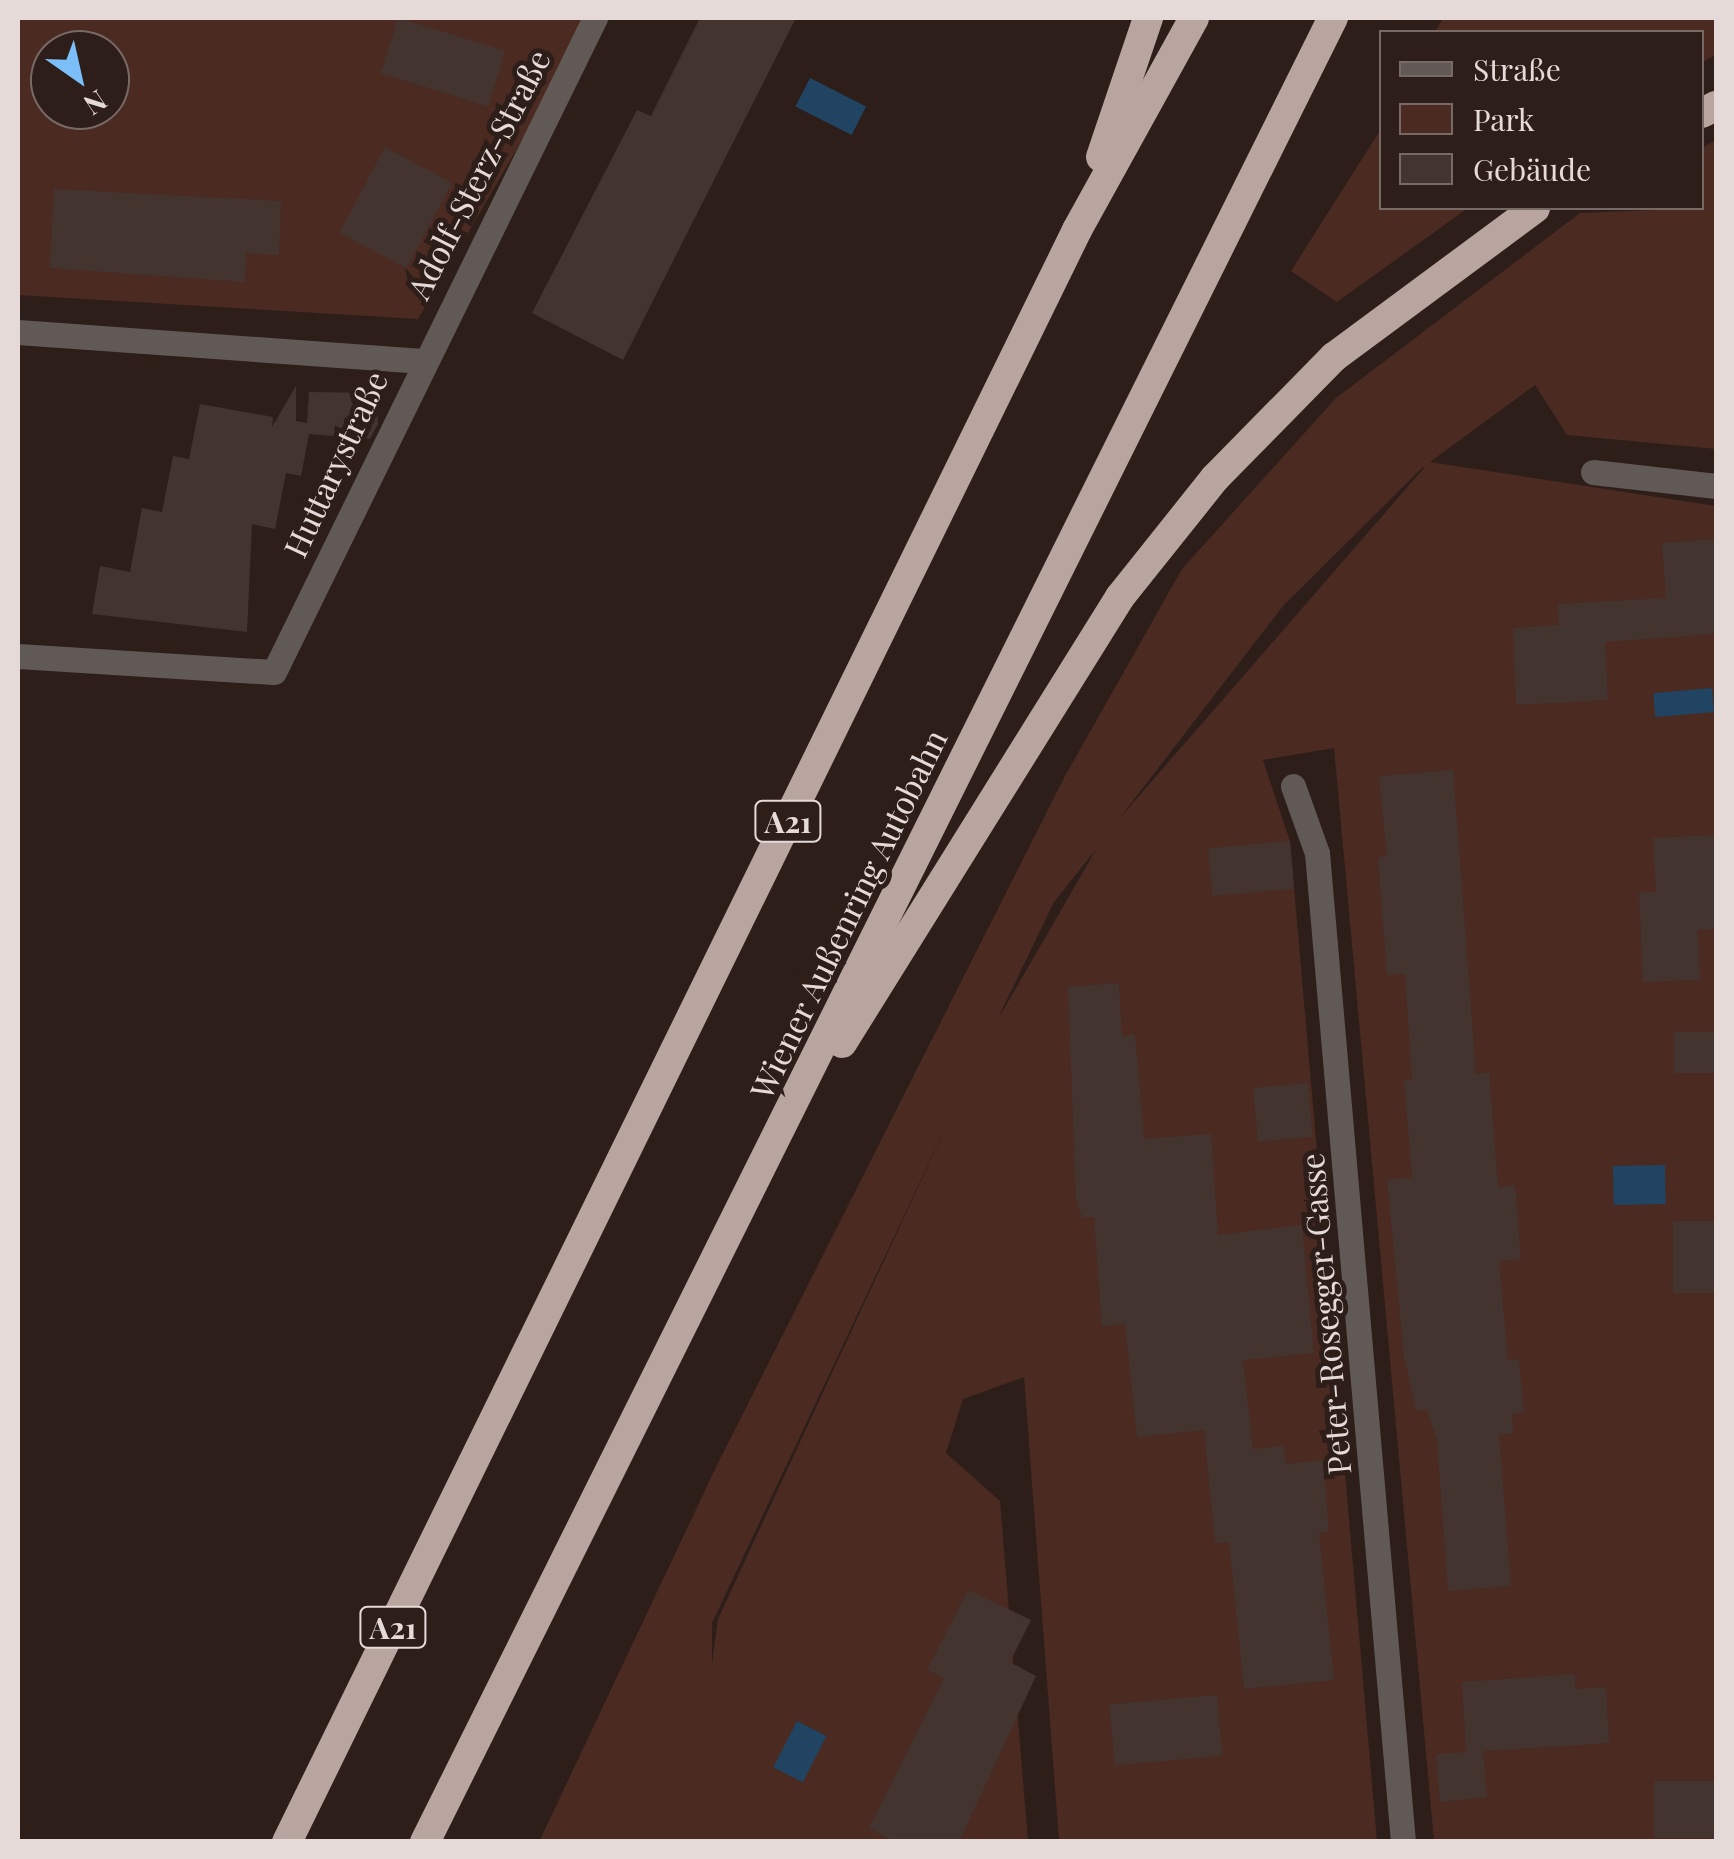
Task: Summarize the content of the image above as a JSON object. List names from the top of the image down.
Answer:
{
  "streets": {
    "highway": ["A21", "Wiener Außenring Autobahn"],
    "street": ["Adolf-Sterz-Straße", "Huttarystraße", "Peter-Rosegger-Gasse"]
  },
  "crossings": [
    ["Adolf-Sterz-Straße", "Huttarystraße"]
  ],
  "legend": ["Straße", "Park", "Gebäude"],
  "north": "bottom right"
}
